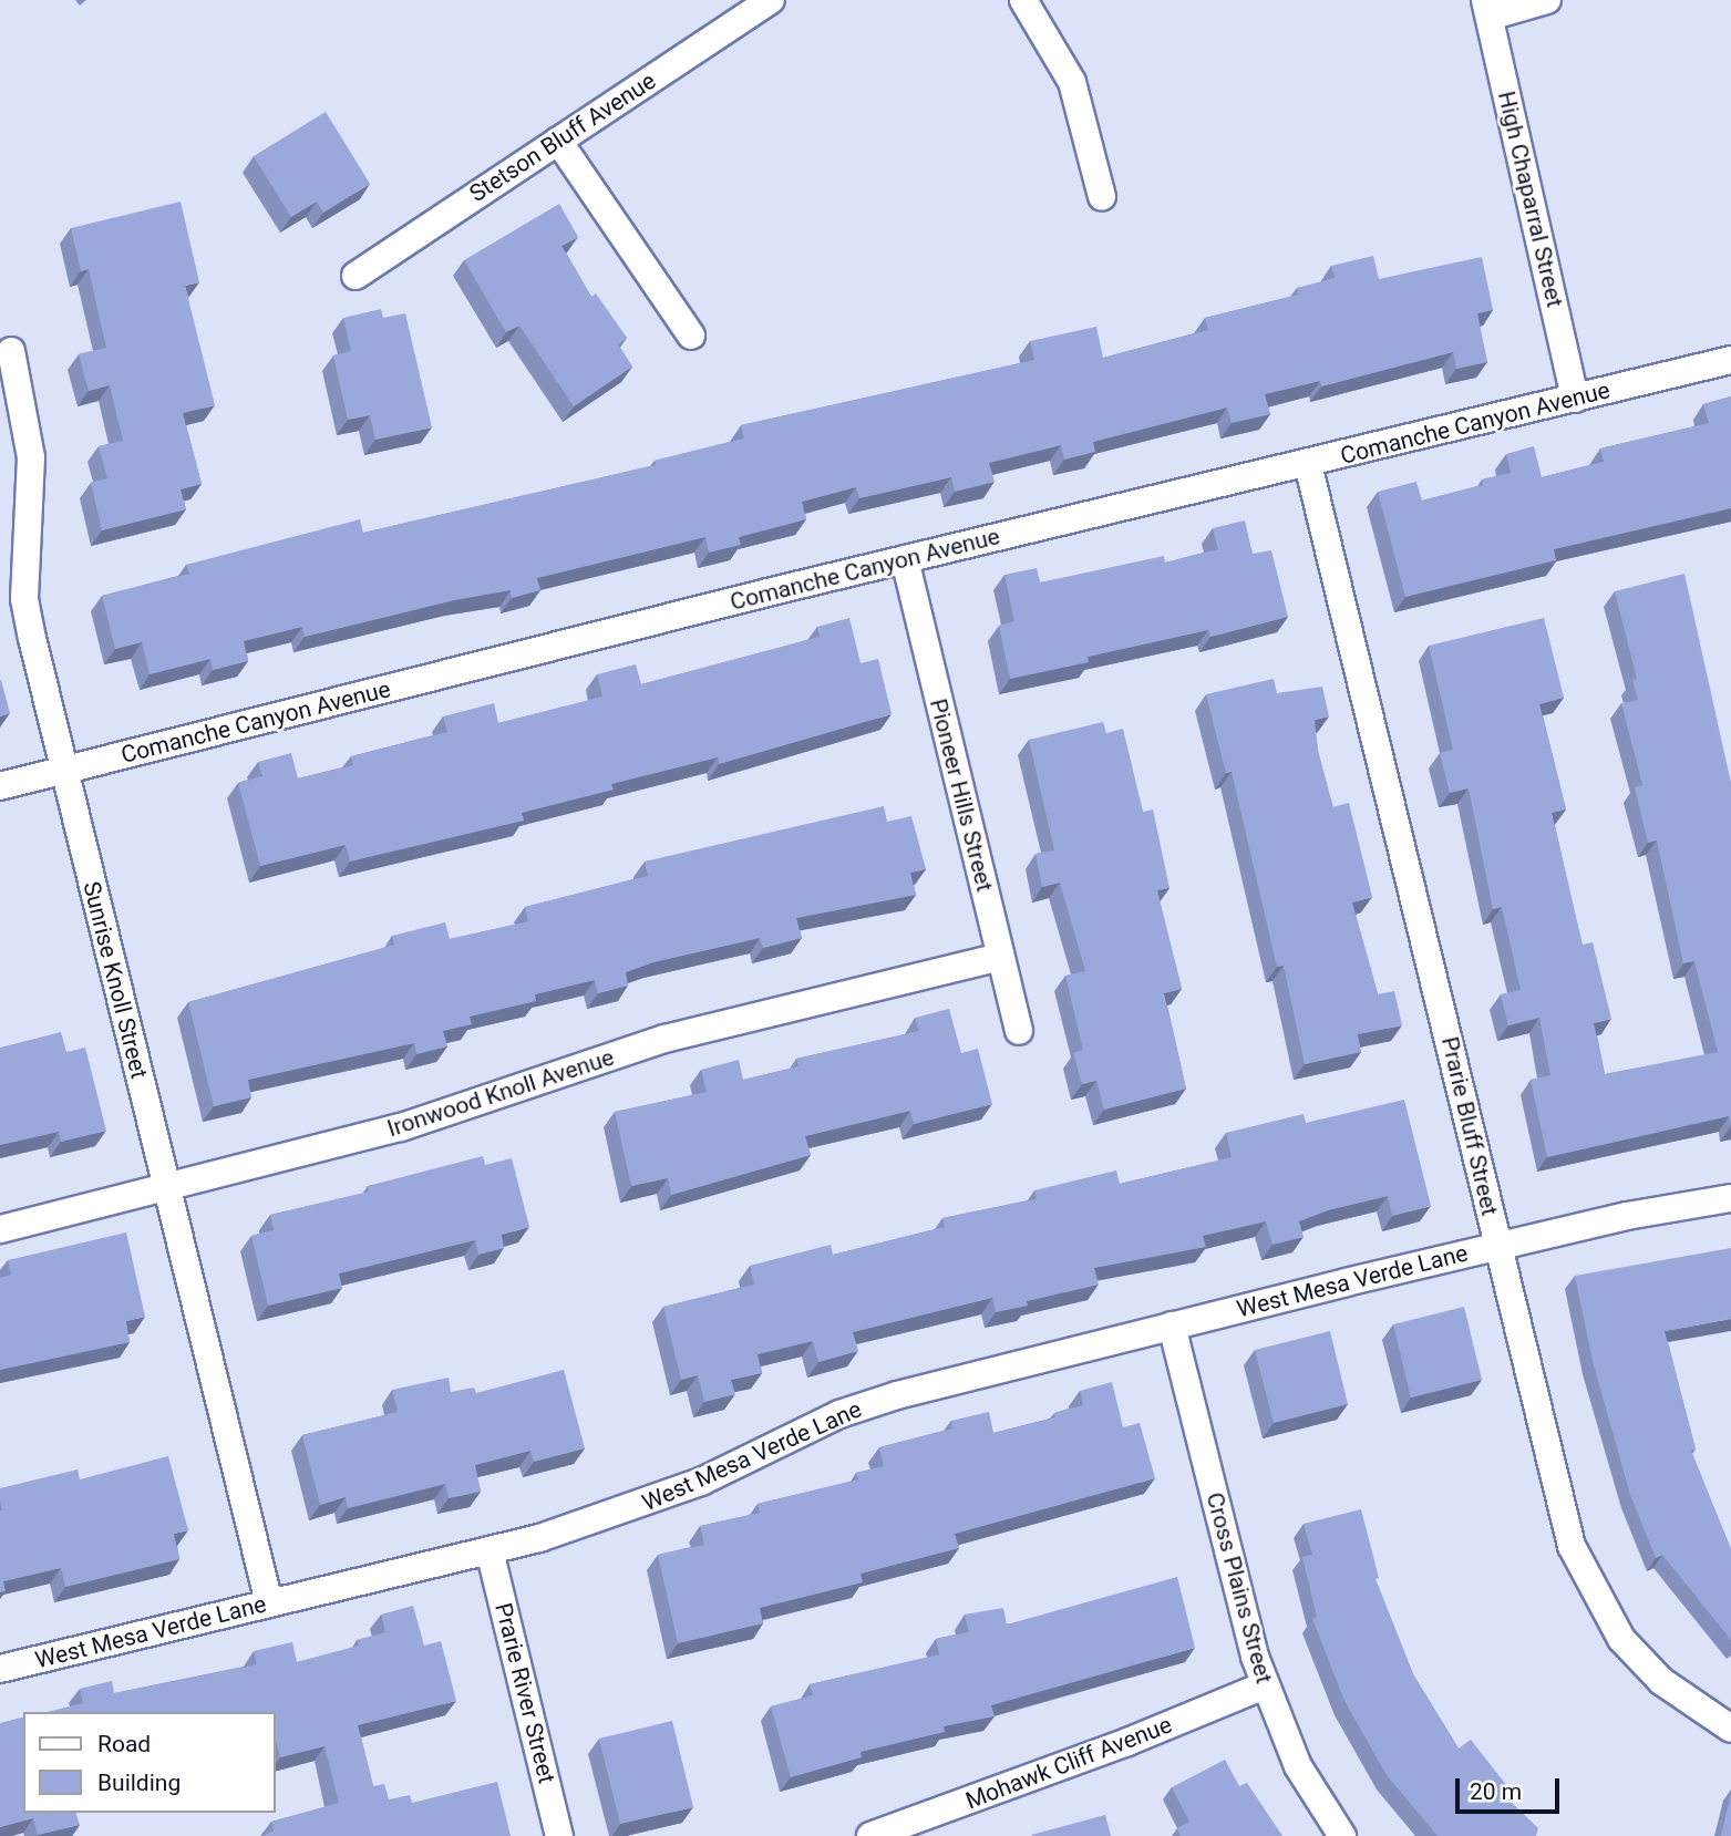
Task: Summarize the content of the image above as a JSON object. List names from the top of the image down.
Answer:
{
  "streets": {
    "street": [
      "Stetson Bluff Avenue",
      "High Chaparral Street",
      "Comanche Canyon Avenue",
      "Pioneer Hills Street",
      "Sunrise Knoll Street",
      "Ironwood Knoll Avenue",
      "Prarie Bluff Street",
      "West Mesa Verde Lane",
      "Cross Plains Street",
      "Prarie River Street",
      "Mohawk Cliff Avenue"
    ]
  },
  "crossings": [
    ["High Chaparral Street", "Comanche Canyon Avenue"],
    ["Comanche Canyon Avenue", "Pioneer Hills Street"],
    ["Comanche Canyon Avenue", "Sunrise Knoll Street"],
    ["Comanche Canyon Avenue", "Prarie Bluff Street"],
    ["Pioneer Hills Street", "Ironwood Knoll Avenue"],
    ["Sunrise Knoll Street", "Ironwood Knoll Avenue"],
    ["Sunrise Knoll Street", "West Mesa Verde Lane"],
    ["Prarie Bluff Street", "West Mesa Verde Lane"],
    ["West Mesa Verde Lane", "Cross Plains Street"],
    ["West Mesa Verde Lane", "Prarie River Street"],
    ["Cross Plains Street", "Mohawk Cliff Avenue"]
  ],
  "legend": ["Road", "Building"],
  "scale_bar": "20 m"
}
